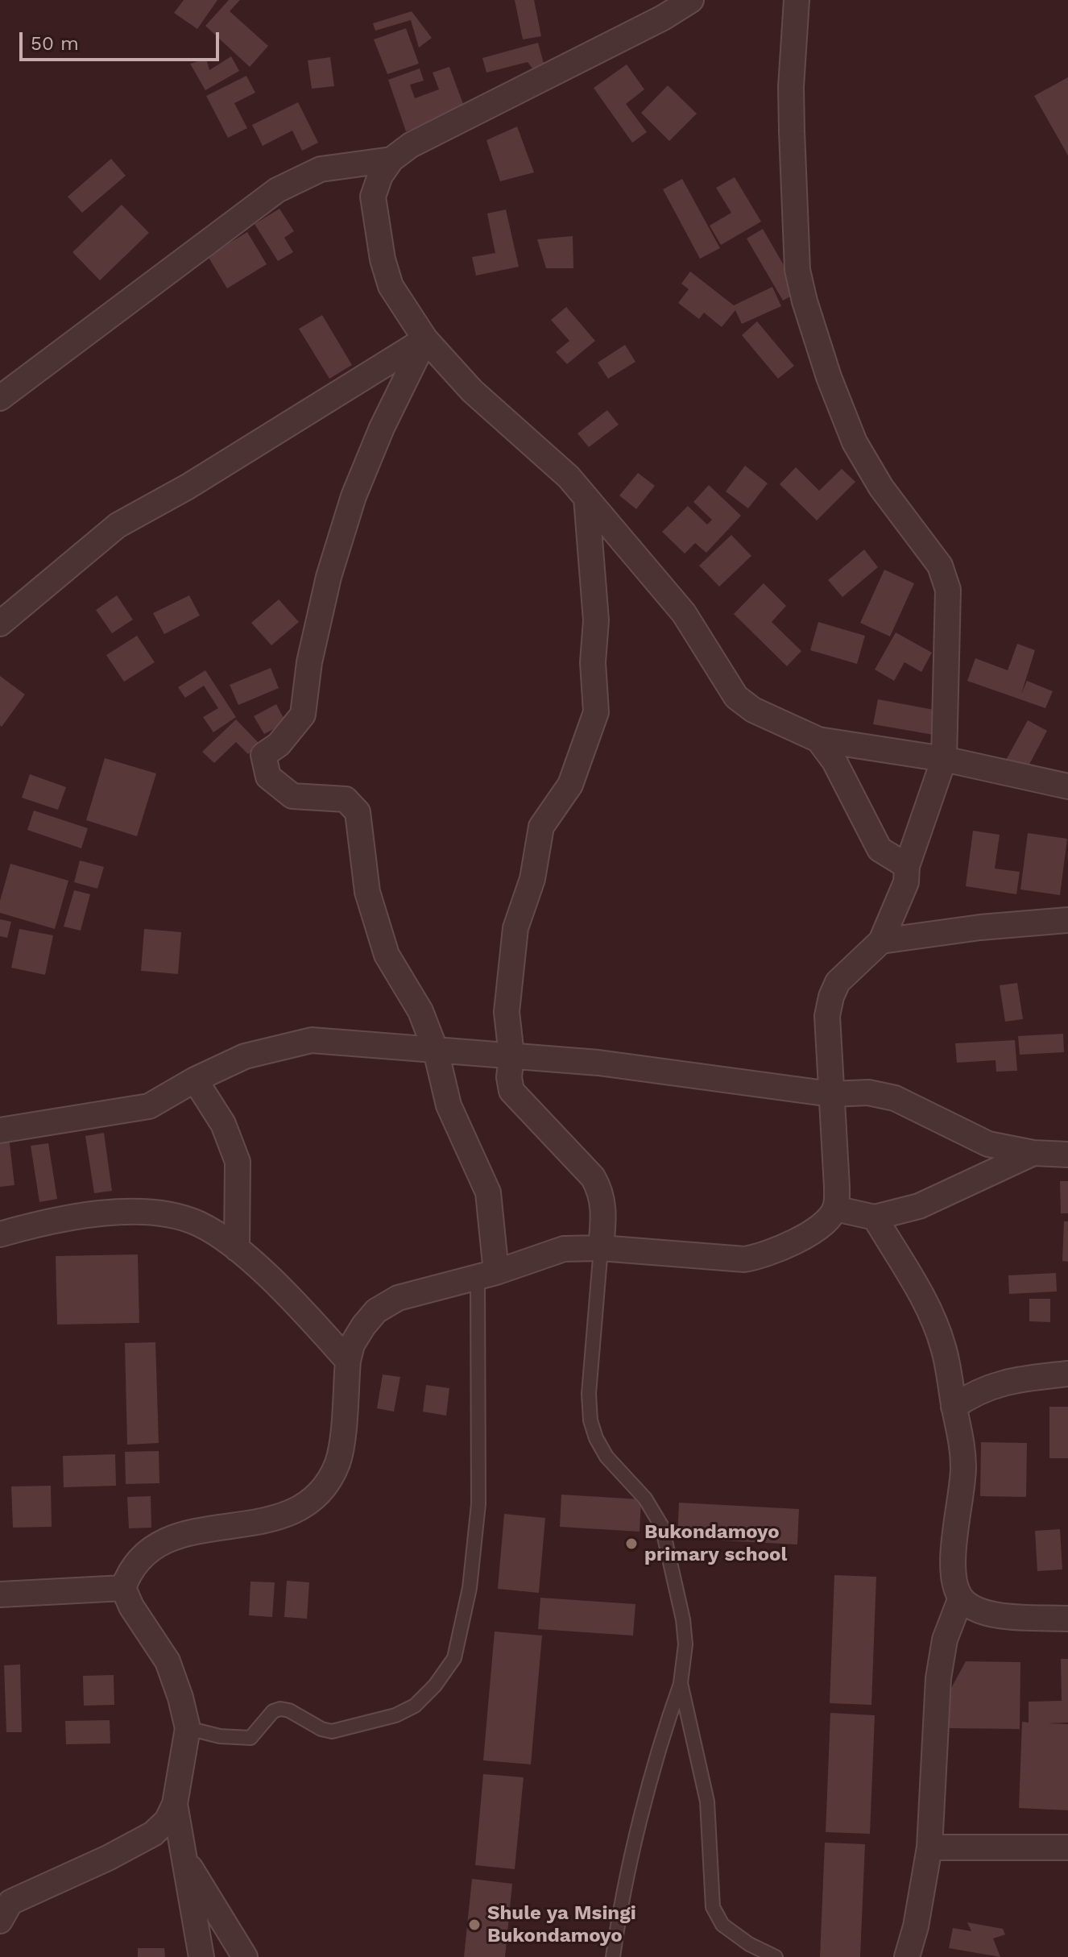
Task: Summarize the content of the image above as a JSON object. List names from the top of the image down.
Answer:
{
  "places": ["Bukondamoyo primary school", "Shule ya Msingi Bukondamoyo"],
  "scale_bar": "50 m"
}
